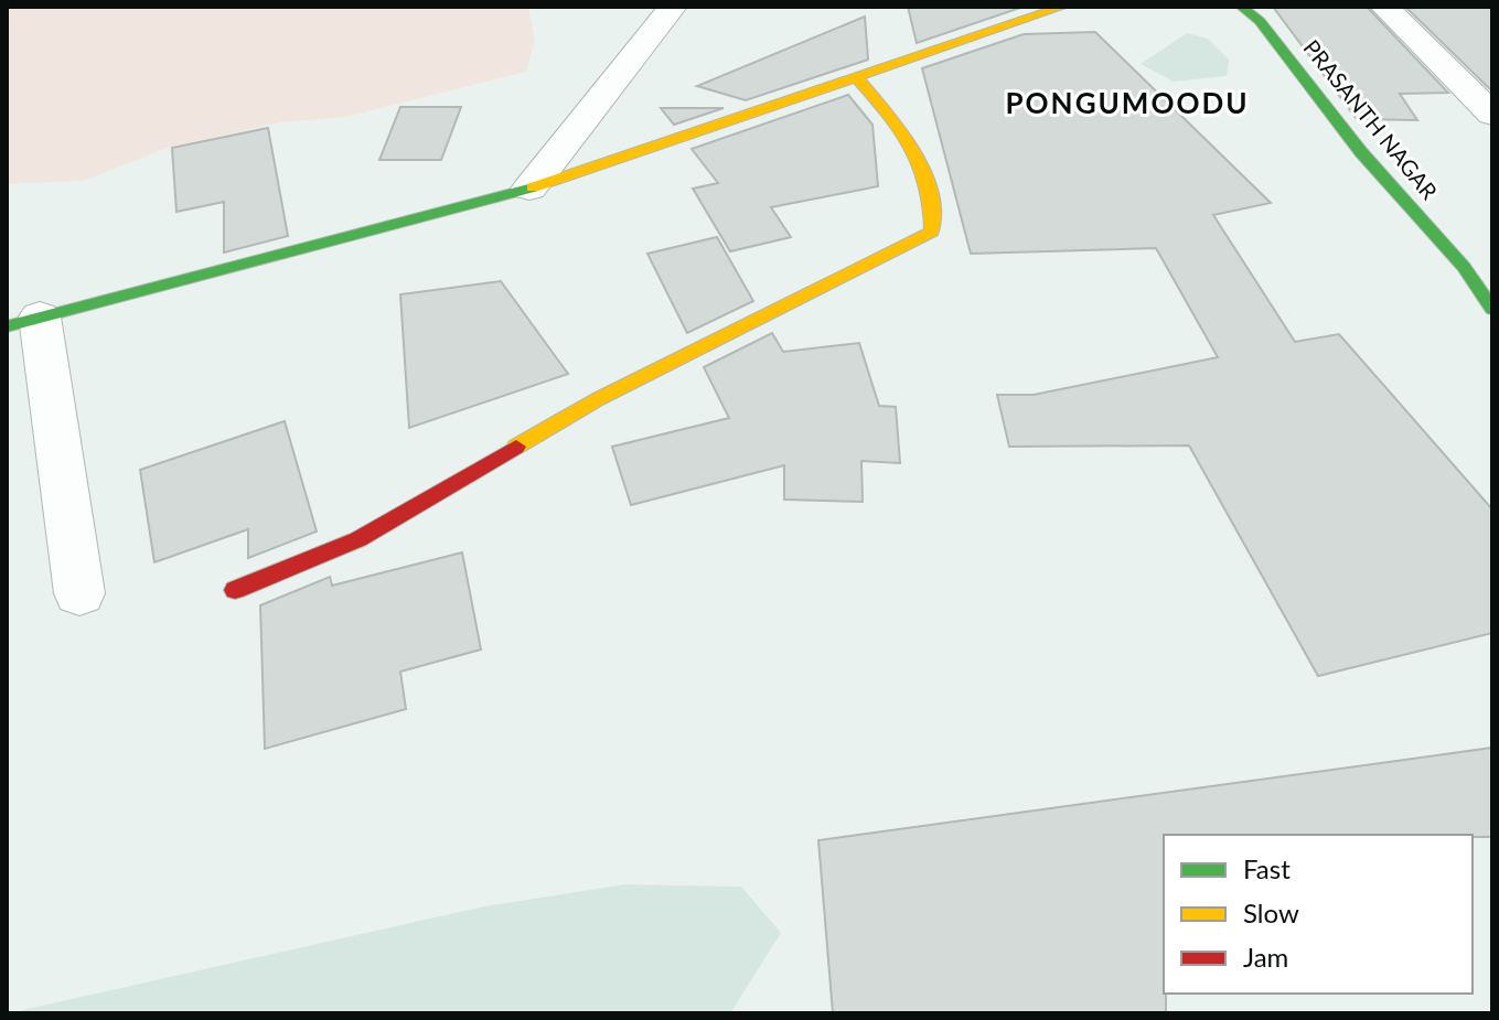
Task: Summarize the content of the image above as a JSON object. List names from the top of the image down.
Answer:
{
  "streets": {
    "street": ["PRASANTH NAGAR"]
  },
  "districts": ["PONGUMOODU"],
  "legend": ["Fast", "Slow", "Jam"]
}
